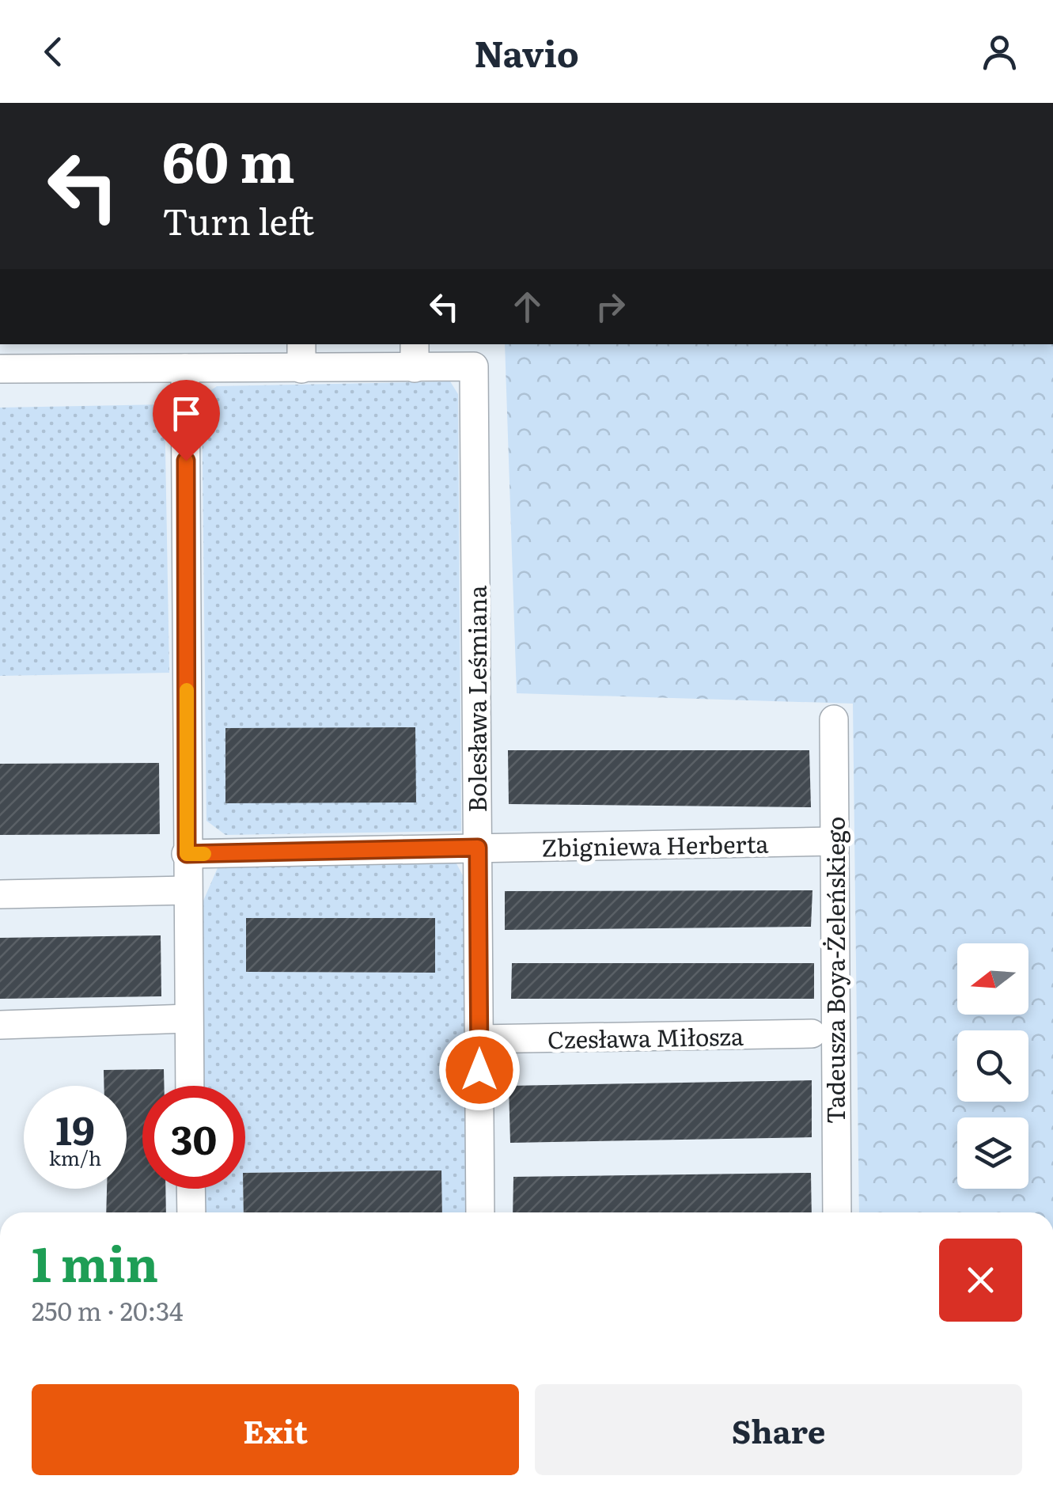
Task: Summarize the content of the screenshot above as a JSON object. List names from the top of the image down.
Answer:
{
  "streets": {
    "street": [
      "Bolesława Leśmiana",
      "Zbigniewa Herberta",
      "Tadeusza Boya-Żeleńskiego",
      "Czesława Miłosza"
    ]
  },
  "crossings": [
    ["Bolesława Leśmiana", "Zbigniewa Herberta"],
    ["Bolesława Leśmiana", "Czesława Miłosza"],
    ["Zbigniewa Herberta", "Tadeusza Boya-Żeleńskiego"]
  ],
  "north": "left",
  "page": {
    "header": "Navio",
    "turn": ["60 m", "Turn left"],
    "speed": "19 km/h",
    "limit": "30",
    "heading": ["1 min", "250 m · 20:34"],
    "buttons": ["Exit", "Share"]
  }
}
